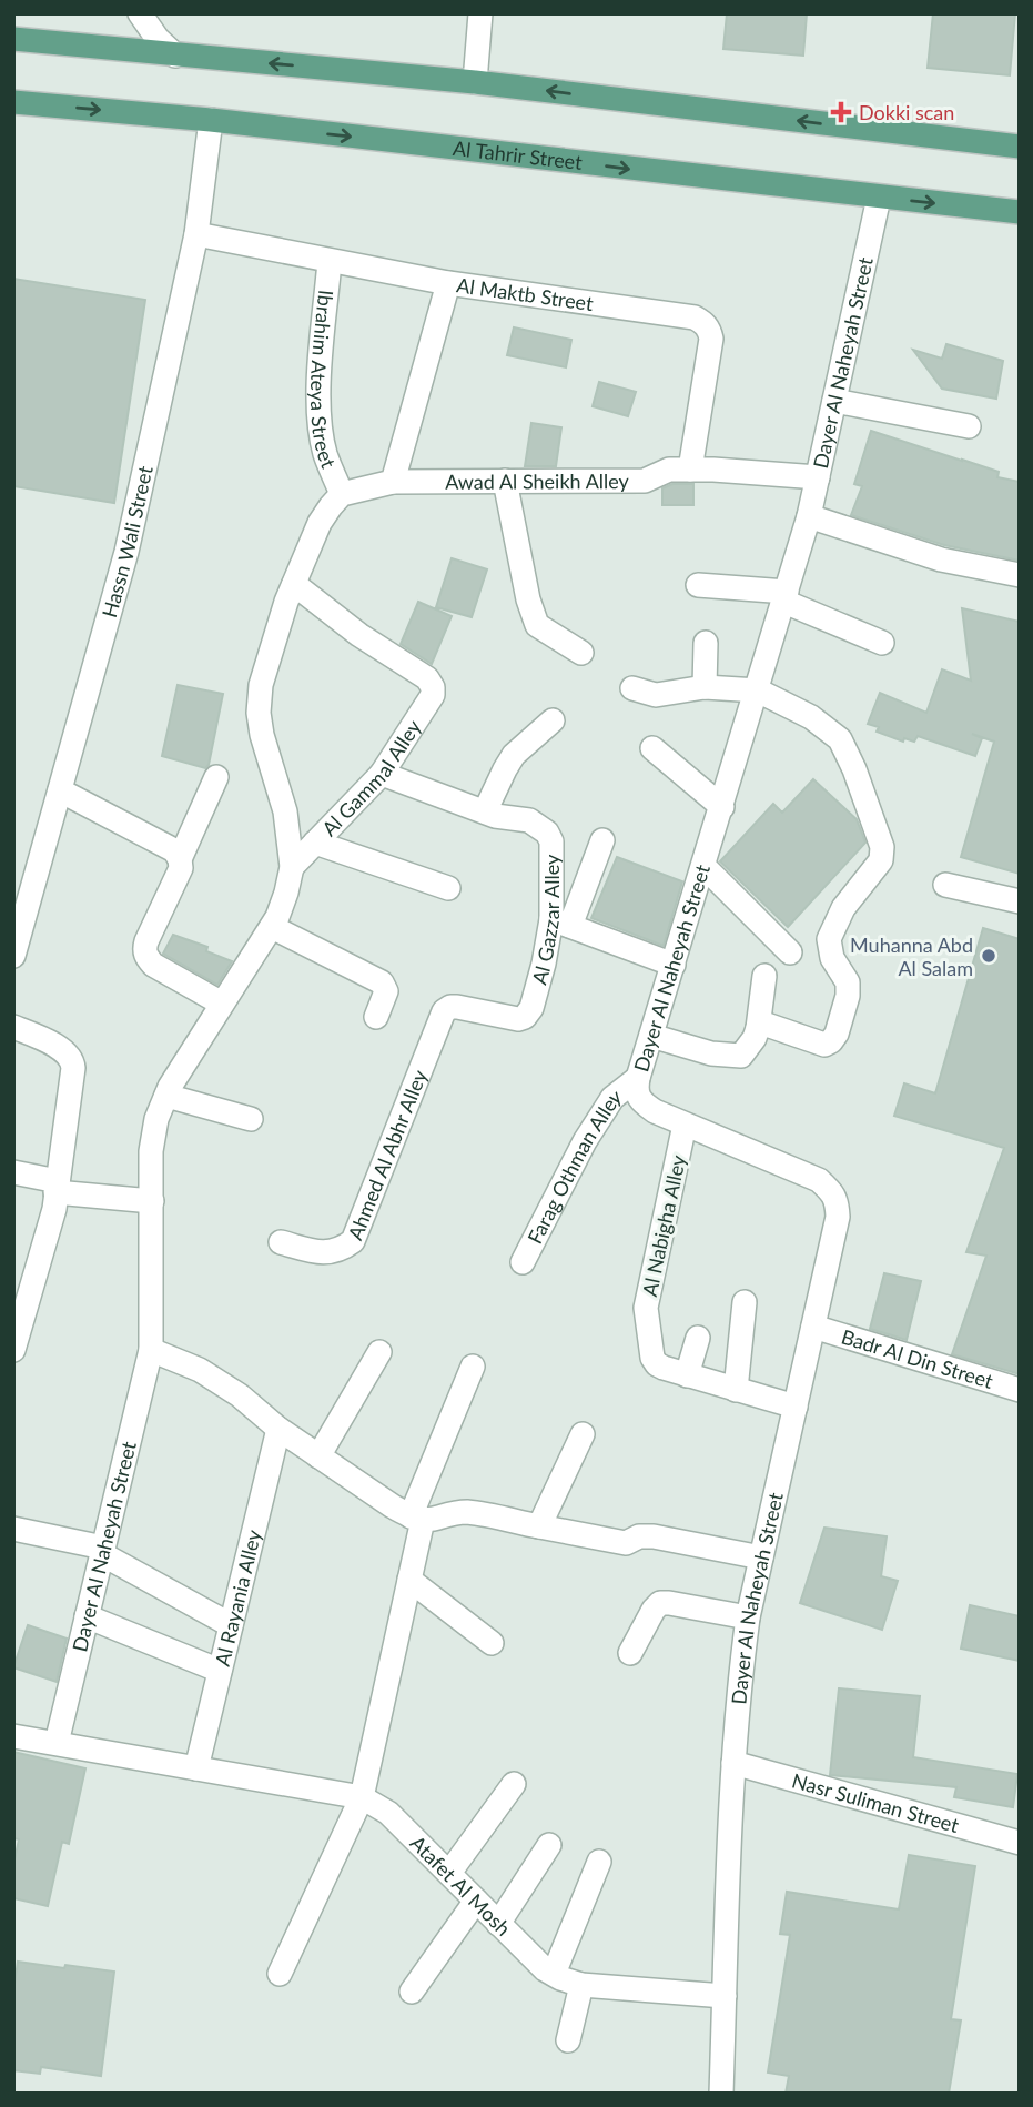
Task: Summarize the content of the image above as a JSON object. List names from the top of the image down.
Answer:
{
  "streets": {
    "main road": ["Al Tahrir Street"],
    "street": [
      "Al Maktb Street",
      "Dayer Al Naheyah Street",
      "Ibrahim Ateya Street",
      "Awad Al Sheikh Alley",
      "Hassn Wali Street",
      "Al Gammal Alley",
      "Al Gazzar Alley",
      "Ahmed Al Abhr Alley",
      "Farag Othman Alley",
      "Al Nabigha Alley",
      "Badr Al Din Street",
      "Al Rayania Alley",
      "Nasr Suliman Street",
      "Atafet Al Mosh"
    ]
  },
  "crossings": [
    ["Al Tahrir Street", "Dayer Al Naheyah Street"],
    ["Al Tahrir Street", "Hassn Wali Street"],
    ["Al Maktb Street", "Ibrahim Ateya Street"],
    ["Al Maktb Street", "Awad Al Sheikh Alley"],
    ["Al Maktb Street", "Hassn Wali Street"],
    ["Dayer Al Naheyah Street", "Ibrahim Ateya Street"],
    ["Dayer Al Naheyah Street", "Awad Al Sheikh Alley"],
    ["Dayer Al Naheyah Street", "Al Gammal Alley"],
    ["Dayer Al Naheyah Street", "Farag Othman Alley"],
    ["Dayer Al Naheyah Street", "Al Nabigha Alley"],
    ["Dayer Al Naheyah Street", "Badr Al Din Street"],
    ["Dayer Al Naheyah Street", "Nasr Suliman Street"],
    ["Dayer Al Naheyah Street", "Atafet Al Mosh"],
    ["Al Gammal Alley", "Al Gazzar Alley"],
    ["Al Gazzar Alley", "Ahmed Al Abhr Alley"],
    ["Al Rayania Alley", "Atafet Al Mosh"]
  ],
  "places": {
    "health": ["Dokki scan"],
    "other": ["Muhanna Abd Al Salam"]
  }
}
